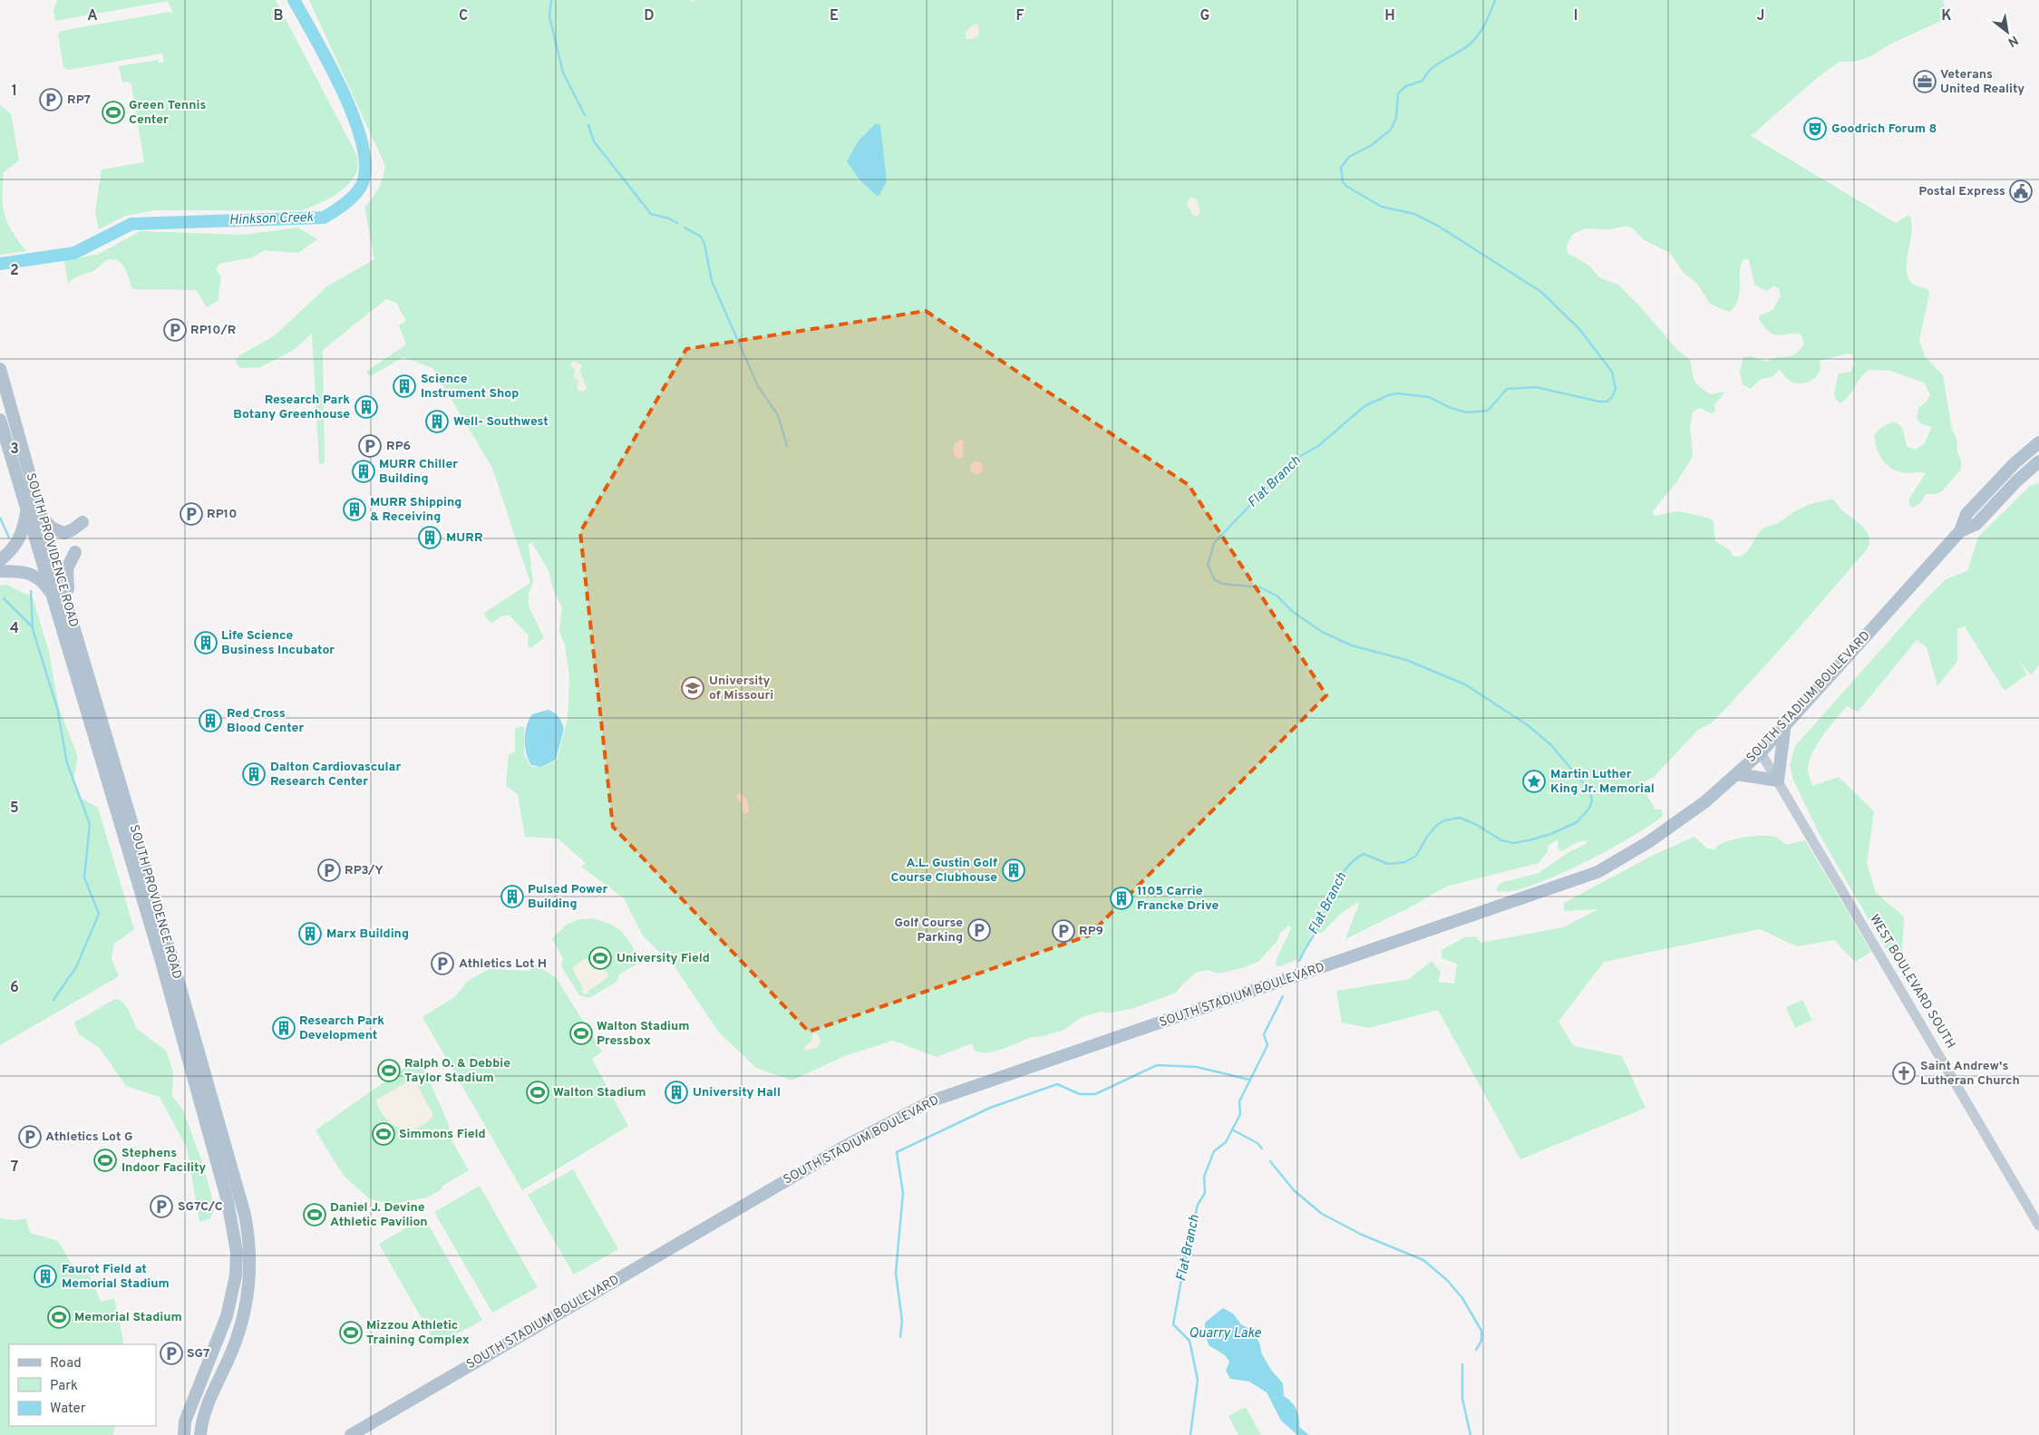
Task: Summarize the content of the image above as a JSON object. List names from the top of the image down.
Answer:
{
  "streets": {
    "main road": ["SOUTH PROVIDENCE ROAD", "SOUTH STADIUM BOULEVARD", "WEST BOULEVARD SOUTH"]
  },
  "crossings": [
    ["SOUTH STADIUM BOULEVARD", "WEST BOULEVARD SOUTH"]
  ],
  "water": ["Hinkson Creek", "Flat Branch", "Quarry Lake"],
  "places": {
    "office": ["Veterans United Reality"],
    "parking": [
      "RP7",
      "RP10/R",
      "RP6",
      "RP10",
      "RP3/Y",
      "Golf Course Parking",
      "RP9",
      "Athletics Lot H",
      "Athletics Lot G",
      "SG7C/C",
      "SG7"
    ],
    "sports": [
      "Green Tennis Center",
      "University Field",
      "Walton Stadium Pressbox",
      "Ralph O. & Debbie Taylor Stadium",
      "Walton Stadium",
      "Simmons Field",
      "Stephens Indoor Facility",
      "Daniel J. Devine Athletic Pavilion",
      "Memorial Stadium",
      "Mizzou Athletic Training Complex"
    ],
    "theatre": ["Goodrich Forum 8"],
    "public building": ["Postal Express"],
    "building": [
      "Science Instrument Shop",
      "Research Park Botany Greenhouse",
      "Well- Southwest",
      "MURR Chiller Building",
      "MURR Shipping & Receiving",
      "MURR",
      "Life Science Business Incubator",
      "Red Cross Blood Center",
      "Dalton Cardiovascular Research Center",
      "A.L. Gustin Golf Course Clubhouse",
      "Pulsed Power Building",
      "1105 Carrie Francke Drive",
      "Marx Building",
      "Research Park Development",
      "University Hall",
      "Faurot Field at Memorial Stadium"
    ],
    "school or university": ["University of Missouri"],
    "place": ["Martin Luther King Jr. Memorial"],
    "church": ["Saint Andrew's Lutheran Church"]
  },
  "legend": ["Road", "Park", "Water"],
  "north": "bottom right",
  "grid": {
    "columns": [
      "A",
      "B",
      "C",
      "D",
      "E",
      "F",
      "G",
      "H",
      "I",
      "J",
      "K"
    ],
    "rows": [
      "1",
      "2",
      "3",
      "4",
      "5",
      "6",
      "7"
    ]
  }
}
